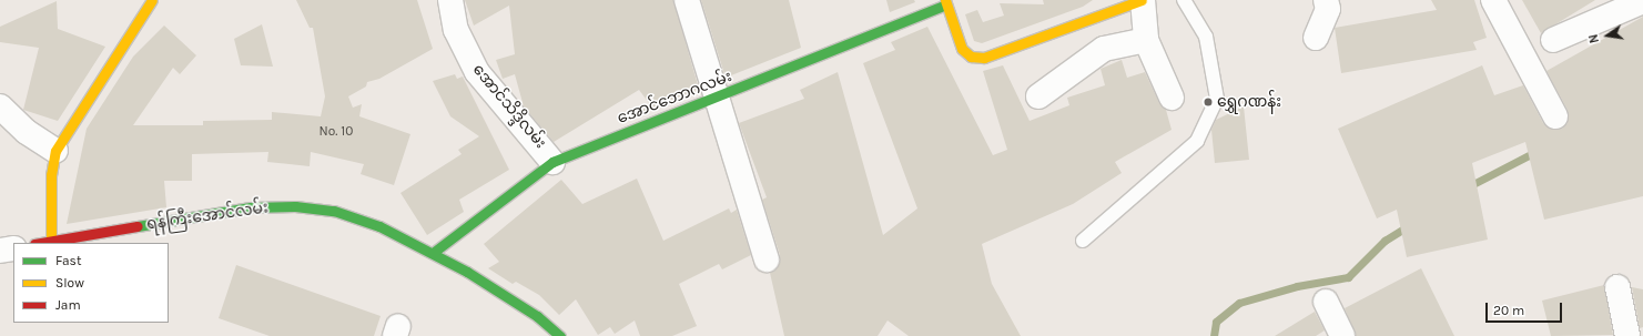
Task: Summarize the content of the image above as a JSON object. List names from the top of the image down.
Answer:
{
  "streets": {
    "street": ["အောင်ဘောဂလမ်း", "အောင်သိဒ္ဒိလမ်း", "ရန်ကြီးအောင်လမ်း"]
  },
  "crossings": [
    ["အောင်ဘောဂလမ်း", "အောင်သိဒ္ဒိလမ်း"],
    ["အောင်ဘောဂလမ်း", "ရန်ကြီးအောင်လမ်း"]
  ],
  "places": ["ရွှေဂဏန်း"],
  "house_numbers": ["No. 10"],
  "legend": ["Fast", "Slow", "Jam"],
  "scale_bar": "20 m",
  "north": "left"
}
